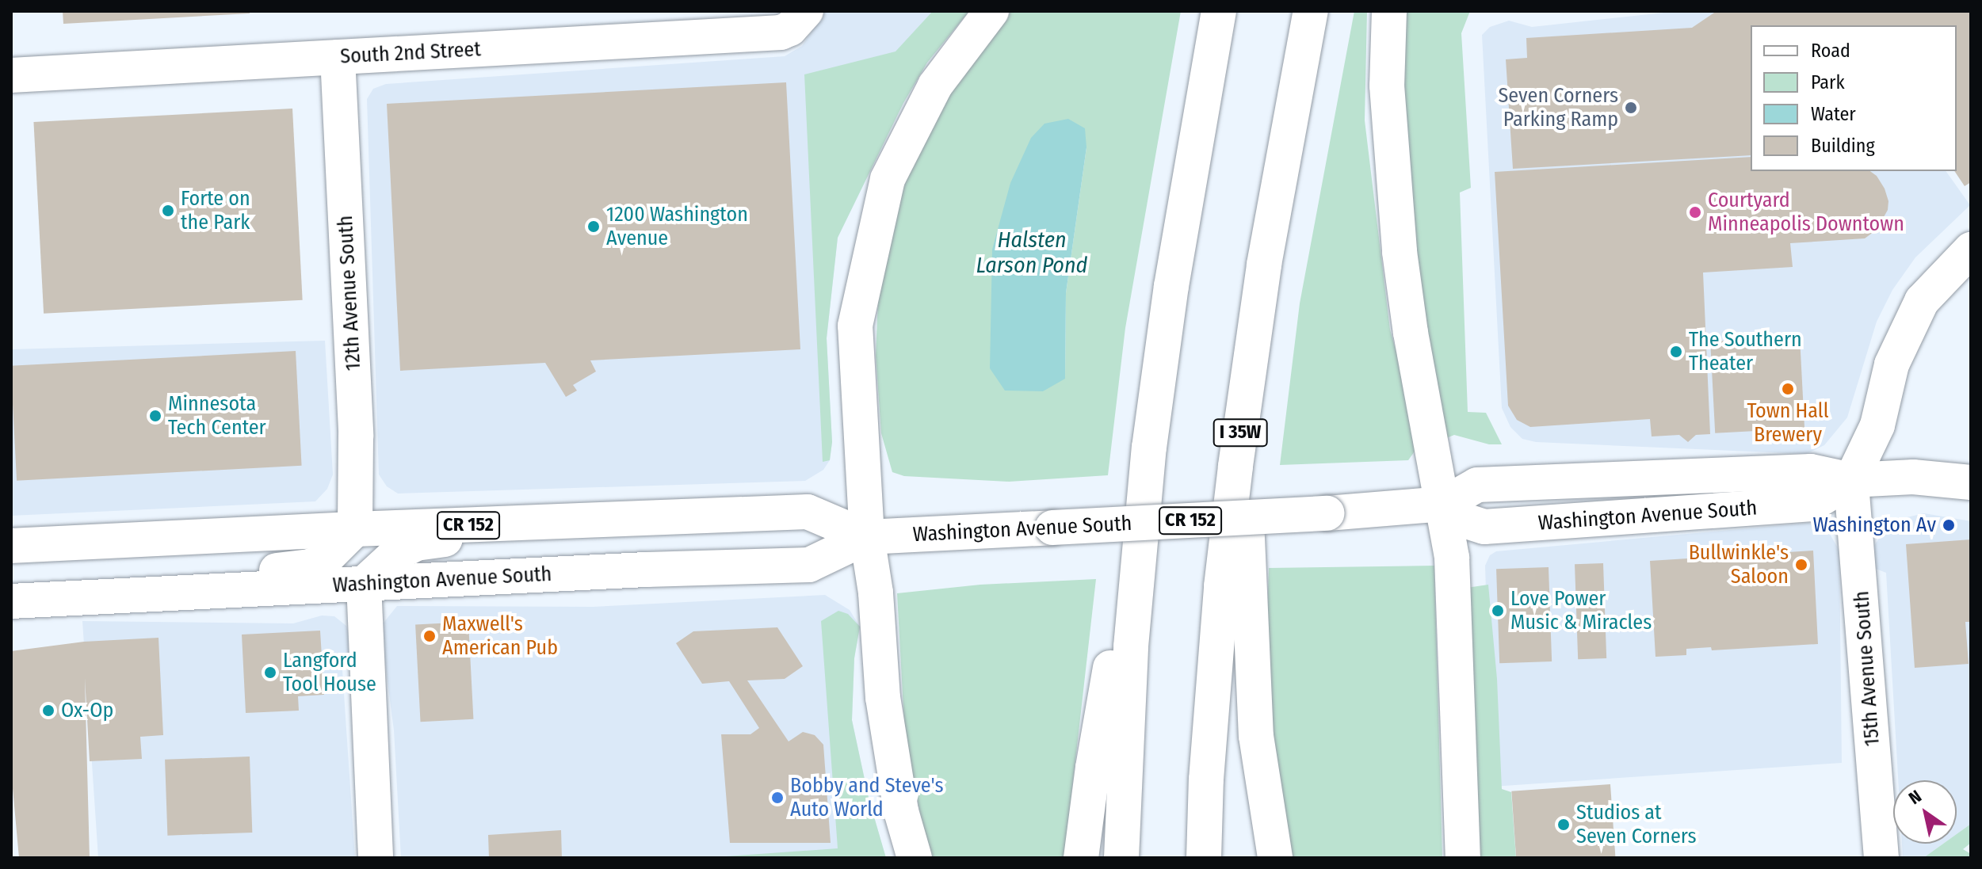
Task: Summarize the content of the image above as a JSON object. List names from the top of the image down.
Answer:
{
  "streets": {
    "main road": [
      "South 2nd Street",
      "12th Avenue South",
      "I 35W",
      "Washington Avenue South",
      "CR 152",
      "15th Avenue South"
    ]
  },
  "crossings": [
    ["South 2nd Street", "12th Avenue South"],
    ["12th Avenue South", "Washington Avenue South"],
    ["Washington Avenue South", "15th Avenue South"]
  ],
  "water": ["Halsten Larson Pond"],
  "places": [
    "Seven Corners Parking Ramp",
    "Forte on the Park",
    "Courtyard Minneapolis Downtown",
    "1200 Washington Avenue",
    "The Southern Theater",
    "Town Hall Brewery",
    "Minnesota Tech Center",
    "Washington Av",
    "Bullwinkle's Saloon",
    "Love Power Music & Miracles",
    "Maxwell's American Pub",
    "Langford Tool House",
    "Ox-Op",
    "Bobby and Steve's Auto World",
    "Studios at Seven Corners"
  ],
  "legend": [
    "Road",
    "Park",
    "Water",
    "Building"
  ],
  "north": "top left"
}
